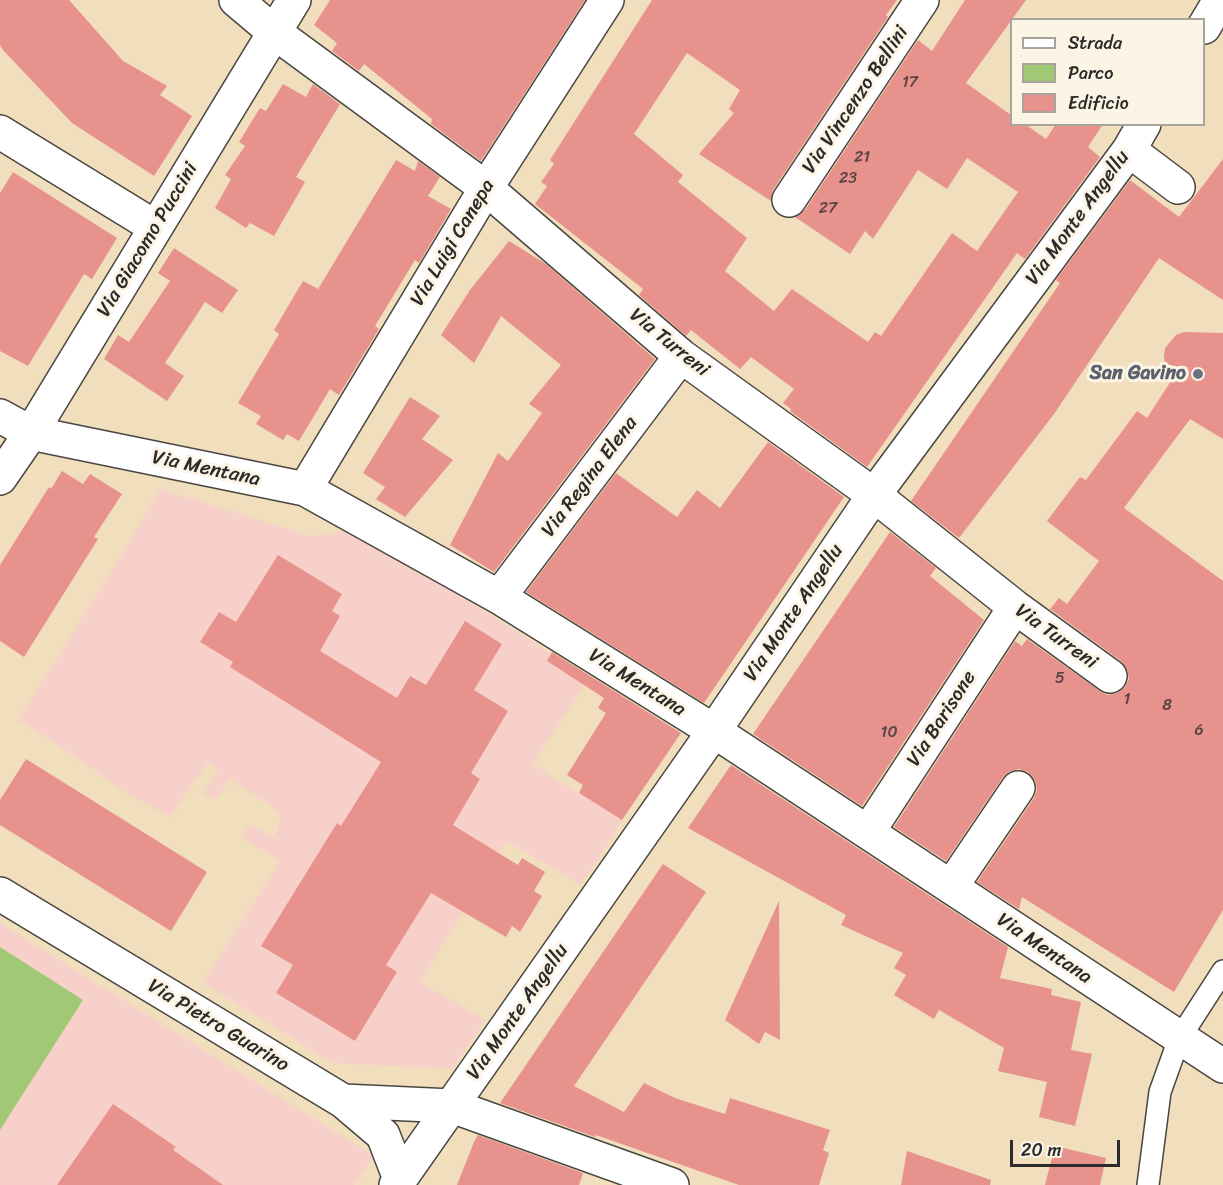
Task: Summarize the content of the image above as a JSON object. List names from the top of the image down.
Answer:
{
  "streets": {
    "street": [
      "Via Vincenzo Bellini",
      "Via Monte Angellu",
      "Via Giacomo Puccini",
      "Via Luigi Canepa",
      "Via Turreni",
      "Via Mentana",
      "Via Regina Elena",
      "Via Barisone",
      "Via Pietro Guarino"
    ]
  },
  "crossings": [
    ["Via Monte Angellu", "Via Turreni"],
    ["Via Monte Angellu", "Via Mentana"],
    ["Via Monte Angellu", "Via Pietro Guarino"],
    ["Via Giacomo Puccini", "Via Turreni"],
    ["Via Giacomo Puccini", "Via Mentana"],
    ["Via Luigi Canepa", "Via Turreni"],
    ["Via Luigi Canepa", "Via Mentana"],
    ["Via Turreni", "Via Regina Elena"],
    ["Via Turreni", "Via Barisone"],
    ["Via Mentana", "Via Regina Elena"],
    ["Via Mentana", "Via Barisone"]
  ],
  "places": ["San Gavino"],
  "house_numbers": [
    "17",
    "21",
    "23",
    "27",
    "5",
    "1",
    "8",
    "6",
    "10"
  ],
  "legend": ["Strada", "Parco", "Edificio"],
  "scale_bar": "20 m"
}
